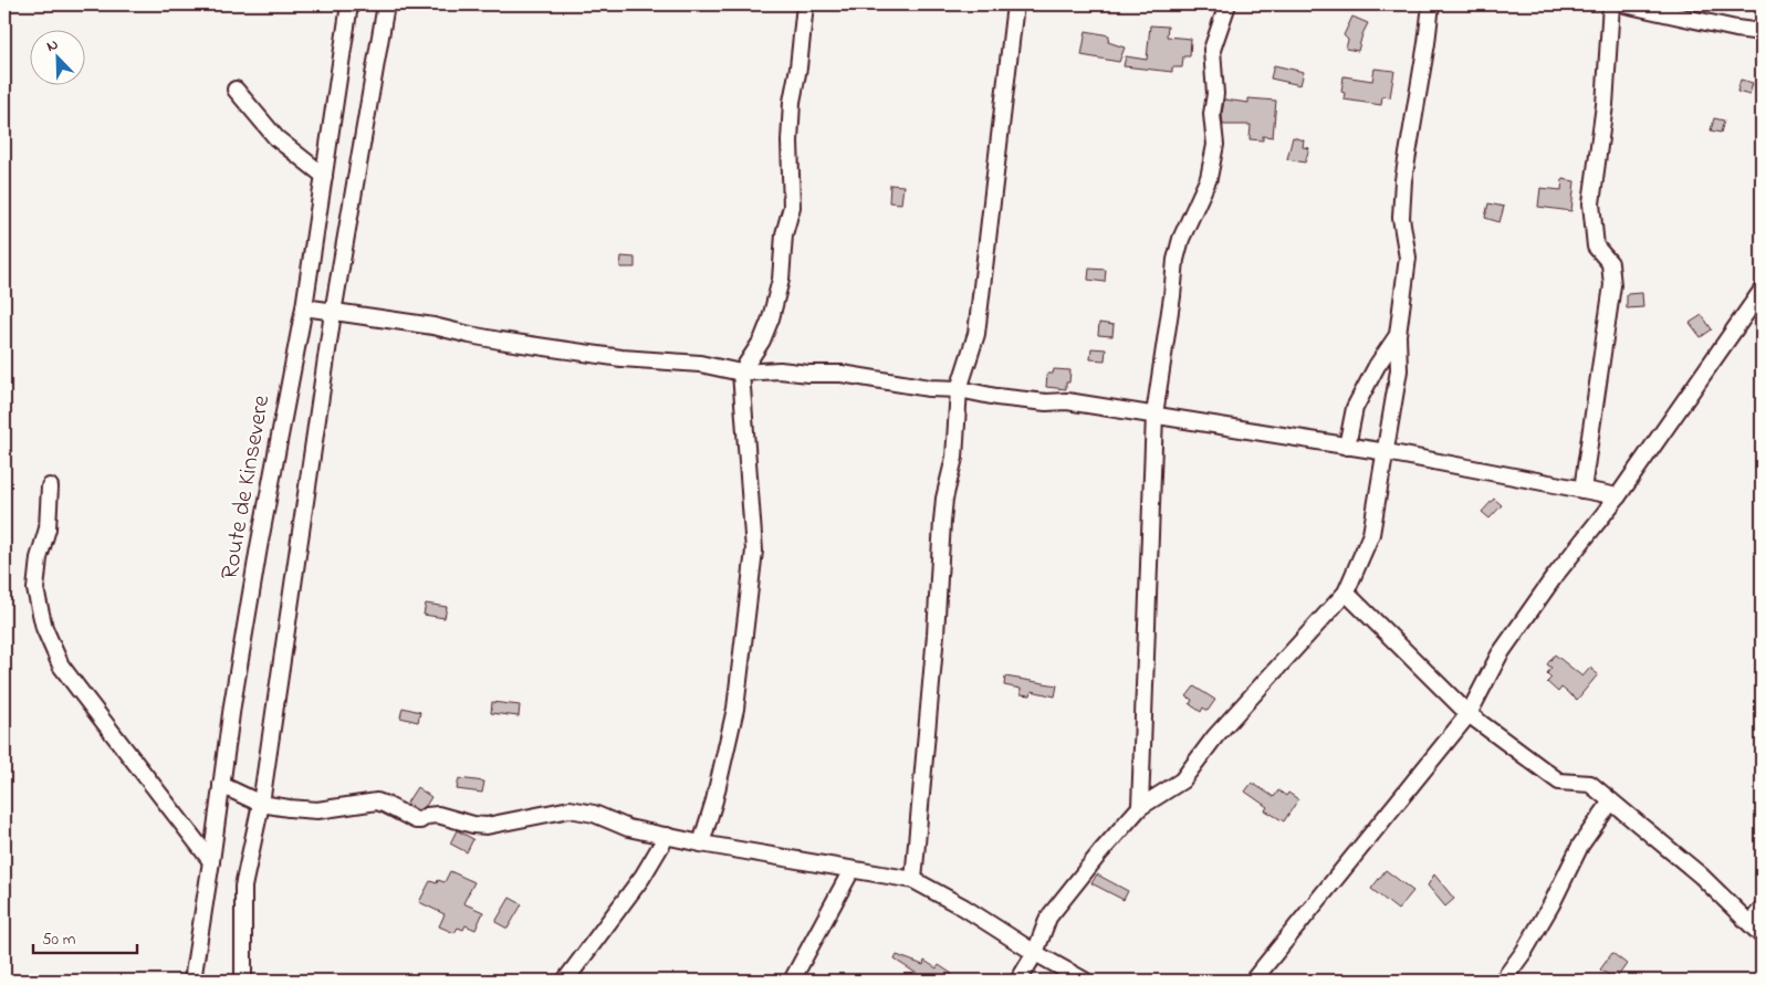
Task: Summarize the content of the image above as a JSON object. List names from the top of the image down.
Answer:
{
  "streets": {
    "street": ["Route de Kinsevere"]
  },
  "scale_bar": "50 m",
  "north": "top left"
}
